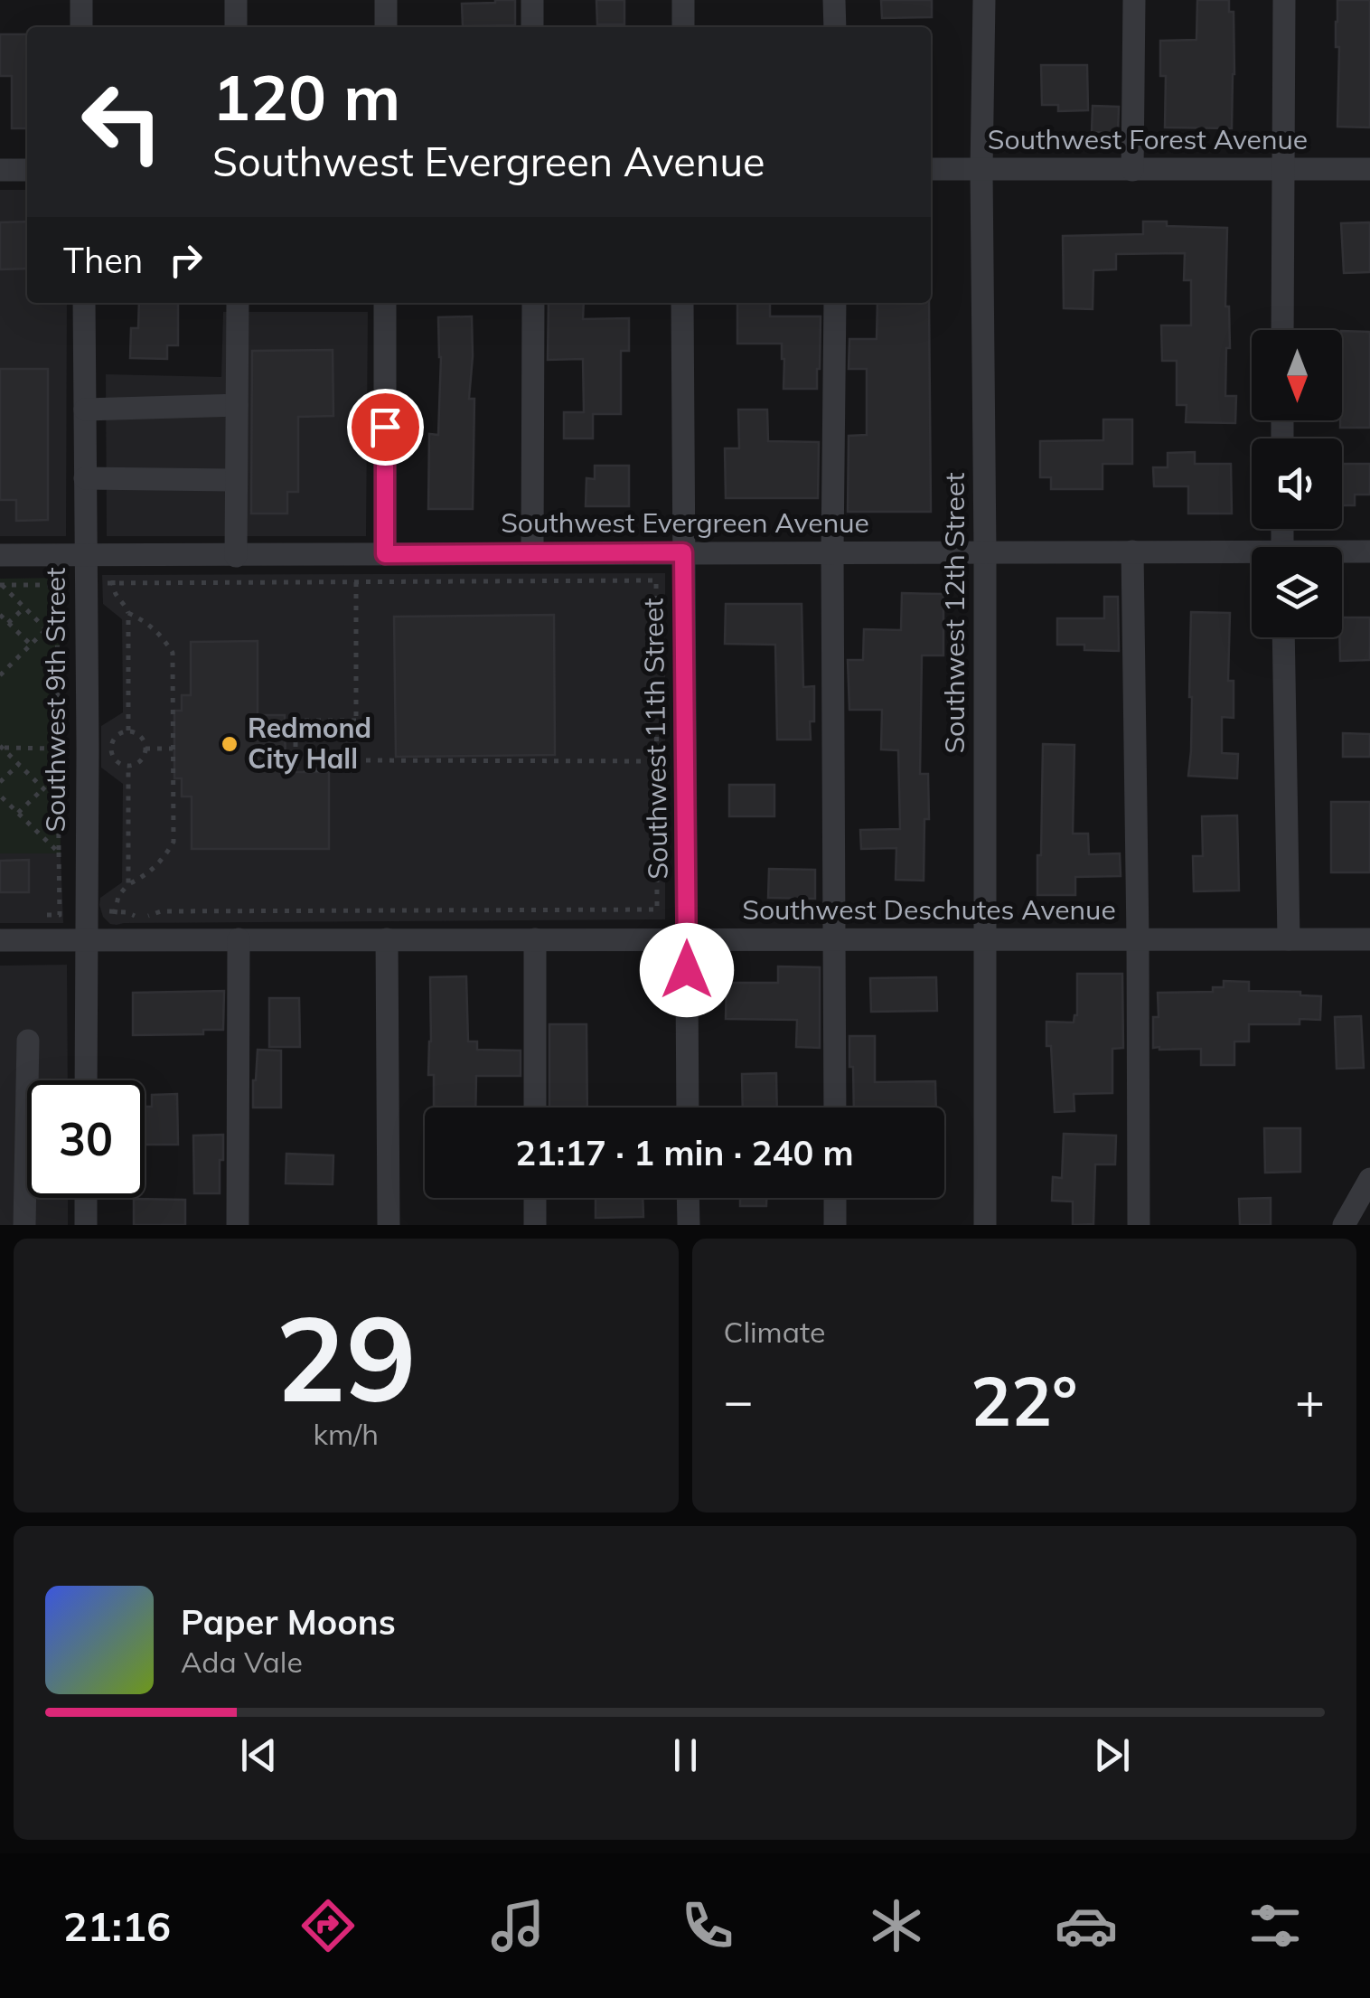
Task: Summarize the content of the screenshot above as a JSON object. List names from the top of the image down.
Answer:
{
  "streets": {
    "street": [
      "Southwest Forest Avenue",
      "Southwest Evergreen Avenue",
      "Southwest 12th Street",
      "Southwest 9th Street",
      "Southwest 11th Street",
      "Southwest Deschutes Avenue"
    ]
  },
  "crossings": [
    ["Southwest Forest Avenue", "Southwest 12th Street"],
    ["Southwest Evergreen Avenue", "Southwest 12th Street"],
    ["Southwest Evergreen Avenue", "Southwest 9th Street"],
    ["Southwest Evergreen Avenue", "Southwest 11th Street"],
    ["Southwest 12th Street", "Southwest Deschutes Avenue"],
    ["Southwest 9th Street", "Southwest Deschutes Avenue"],
    ["Southwest 11th Street", "Southwest Deschutes Avenue"]
  ],
  "places": ["Redmond City Hall"],
  "north": "bottom",
  "page": {
    "turn": ["120 m", "Southwest Evergreen Avenue"],
    "then": "Then",
    "limit": "30",
    "trip": "21:17 · 1 min · 240 m",
    "tile": [
      ["29", "km/h"],
      "Climate"
    ],
    "heat": ["−", "22°", "+"],
    "song": ["Paper Moons", "Ada Vale"],
    "tabs": "21:16"
  }
}
